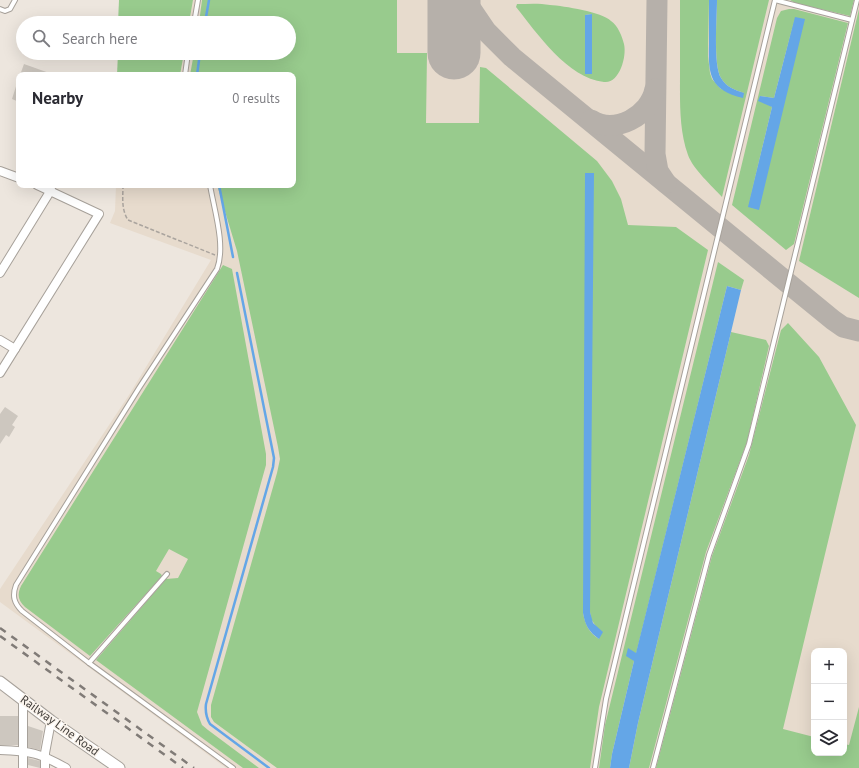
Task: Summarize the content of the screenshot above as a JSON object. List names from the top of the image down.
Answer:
{
  "streets": {
    "street": ["Railway Line Road"]
  },
  "page": {
    "search": "Search here",
    "heading": ["Nearby", "0 results"],
    "map_buttons": ["+", "−"]
  }
}
